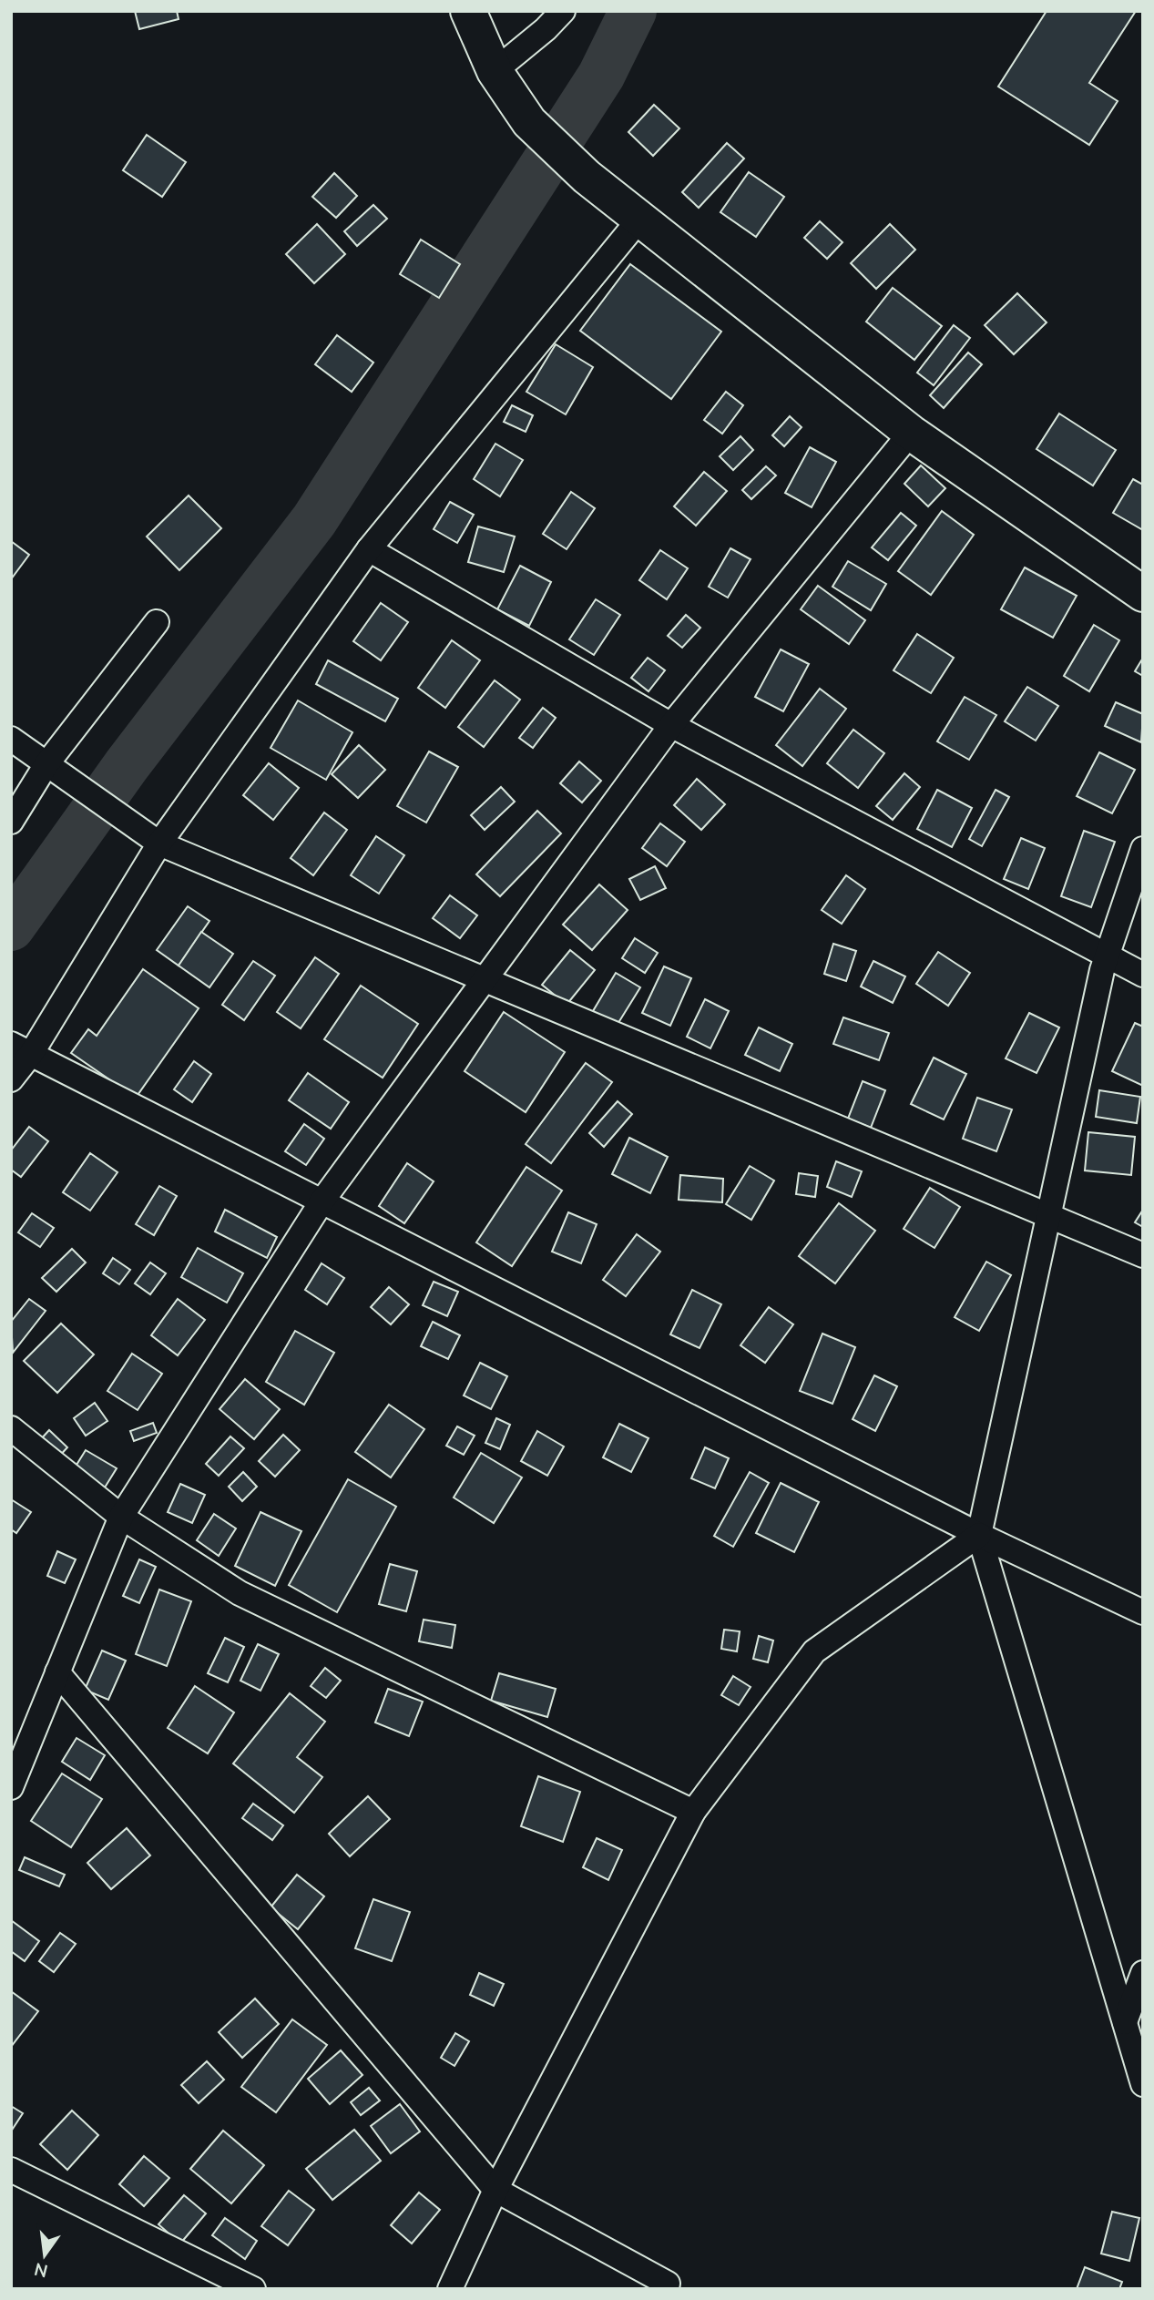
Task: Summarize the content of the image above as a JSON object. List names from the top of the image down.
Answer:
{
  "north": "bottom"
}
